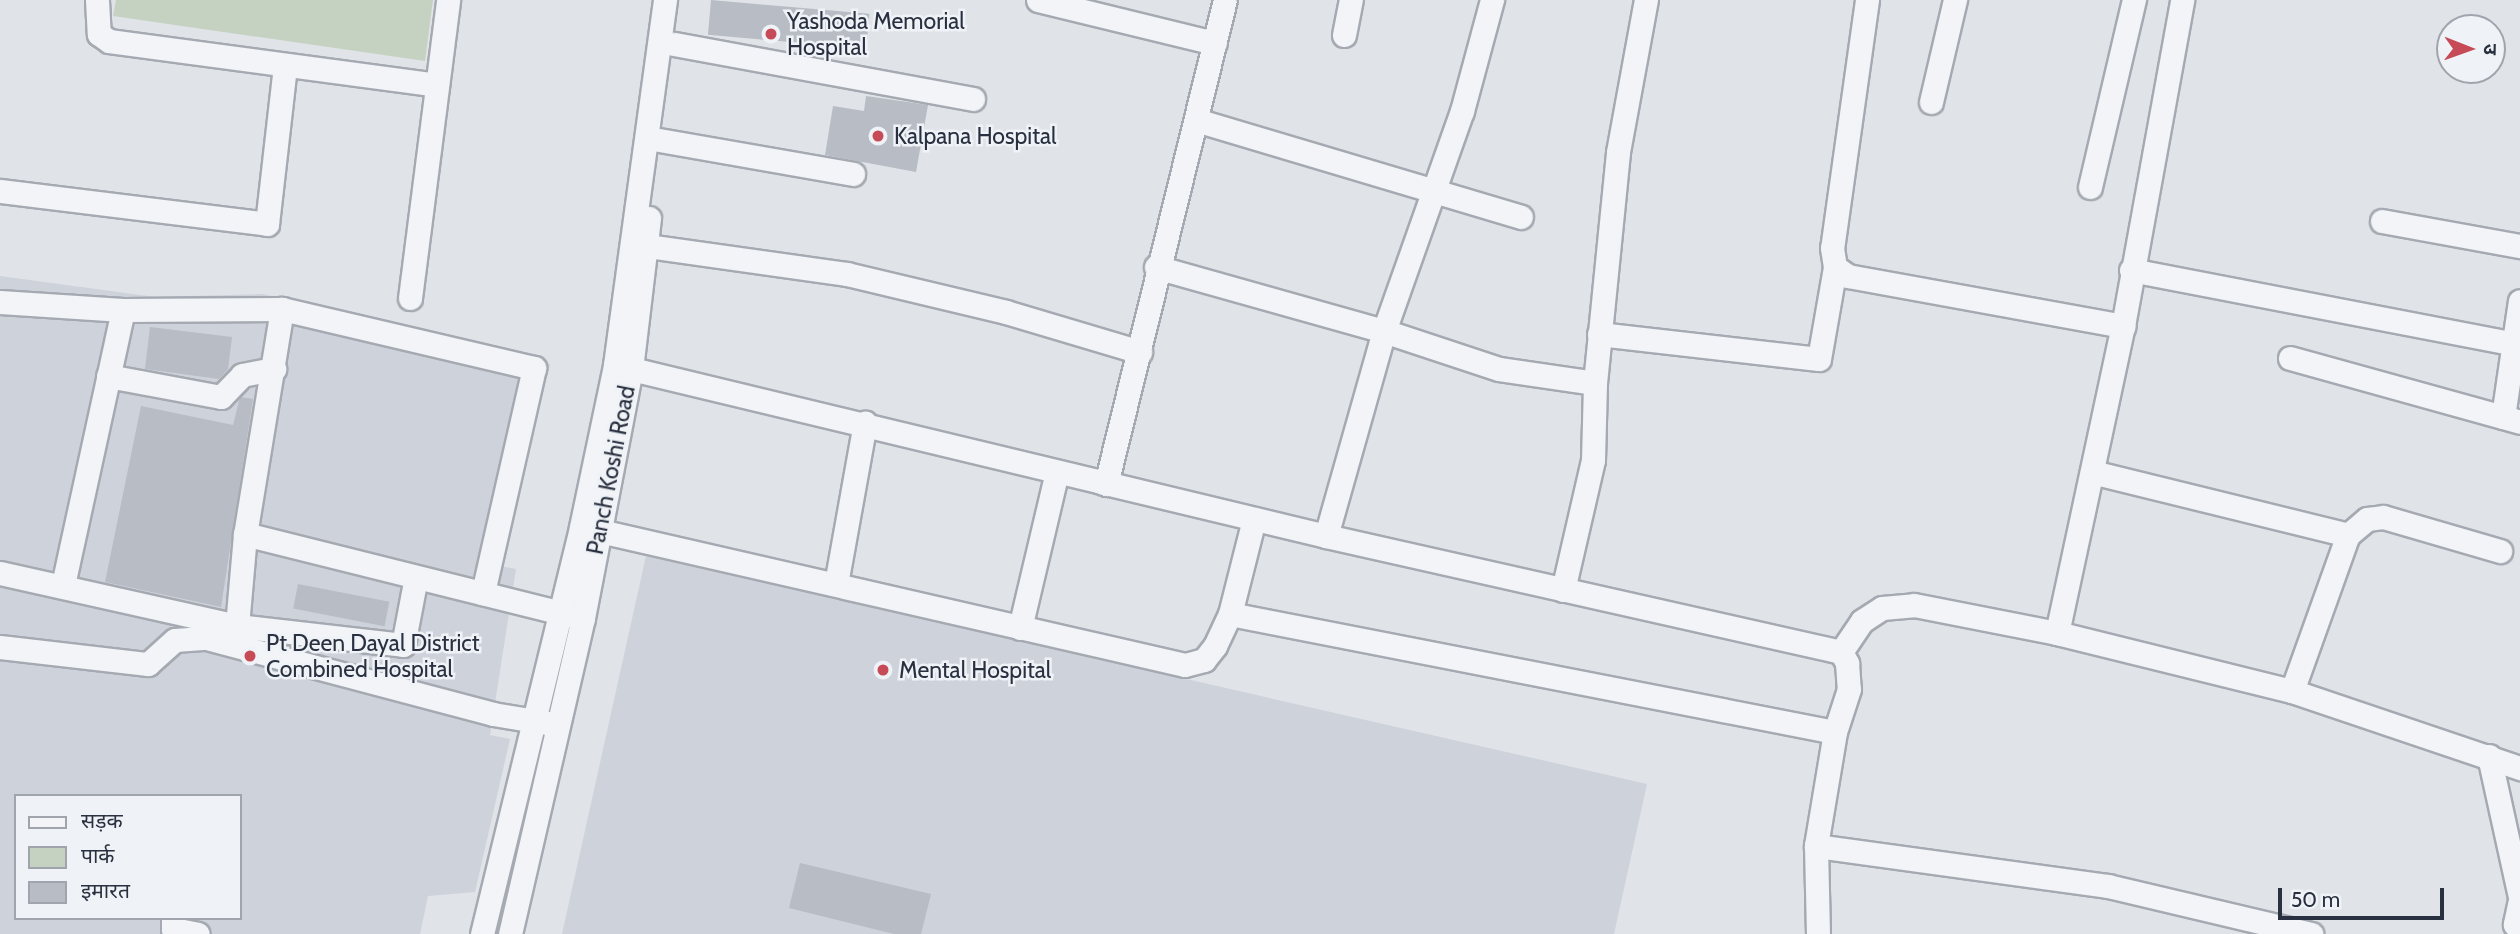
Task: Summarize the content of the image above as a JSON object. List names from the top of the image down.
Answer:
{
  "streets": {
    "street": ["Panch Koshi Road"]
  },
  "places": [
    "Yashoda Memorial Hospital",
    "Kalpana Hospital",
    "Pt Deen Dayal District Combined Hospital",
    "Mental Hospital"
  ],
  "legend": ["सड़क", "पार्क", "इमारत"],
  "scale_bar": "50 m",
  "north": "right"
}
